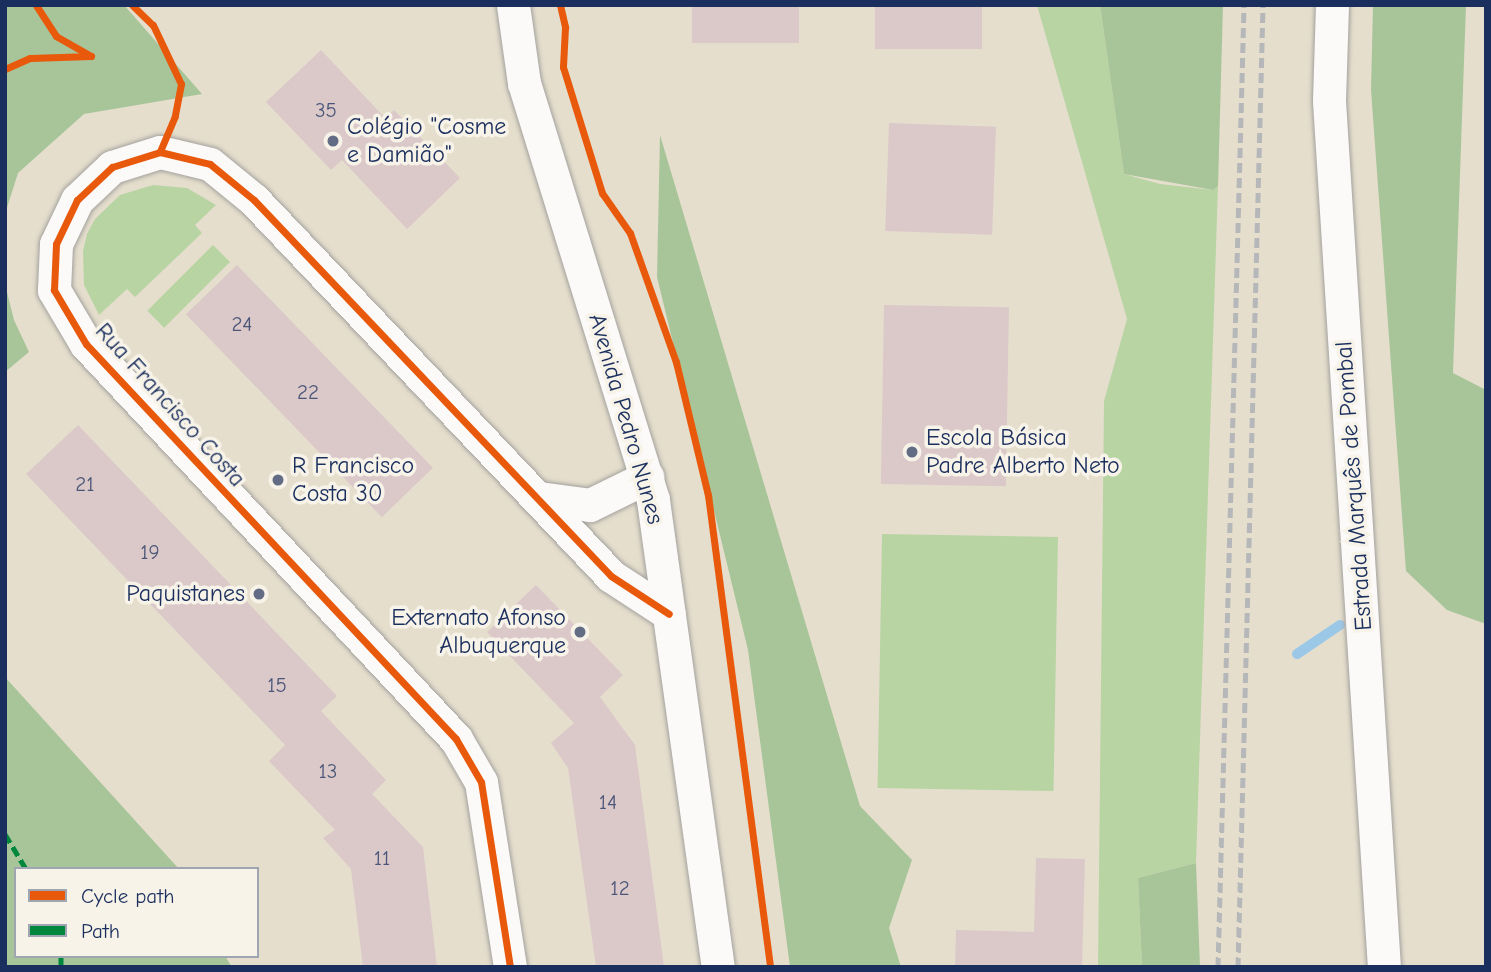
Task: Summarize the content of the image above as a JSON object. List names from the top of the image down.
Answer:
{
  "streets": {
    "street": ["Rua Francisco Costa", "Avenida Pedro Nunes", "Estrada Marquês de Pombal"]
  },
  "crossings": [
    ["Rua Francisco Costa", "Avenida Pedro Nunes"]
  ],
  "places": [
    "Colégio \"Cosme e Damião\"",
    "Escola Básica Padre Alberto Neto",
    "R Francisco Costa 30",
    "Paquistanes",
    "Externato Afonso Albuquerque"
  ],
  "house_numbers": [
    "35",
    "24",
    "22",
    "21",
    "19",
    "15",
    "13",
    "14",
    "11",
    "12"
  ],
  "legend": ["Cycle path", "Path"]
}
